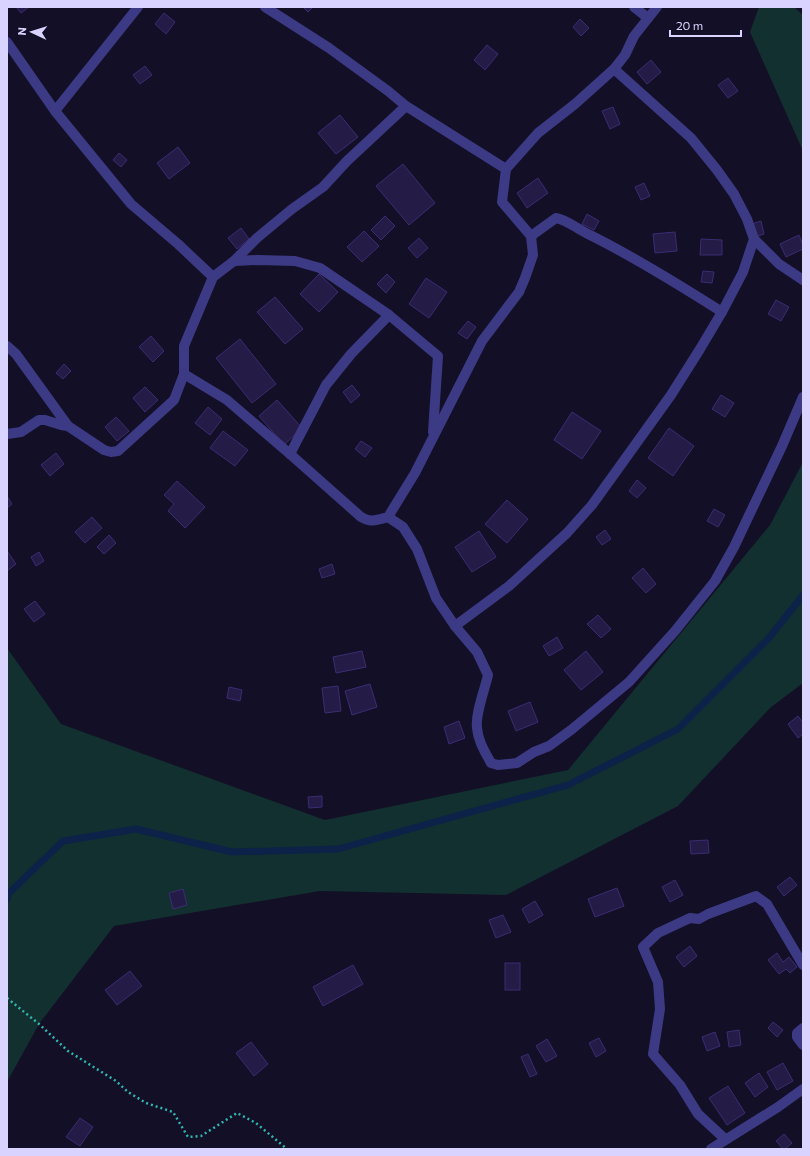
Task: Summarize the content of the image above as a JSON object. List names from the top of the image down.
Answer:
{
  "scale_bar": "20 m",
  "north": "left"
}
